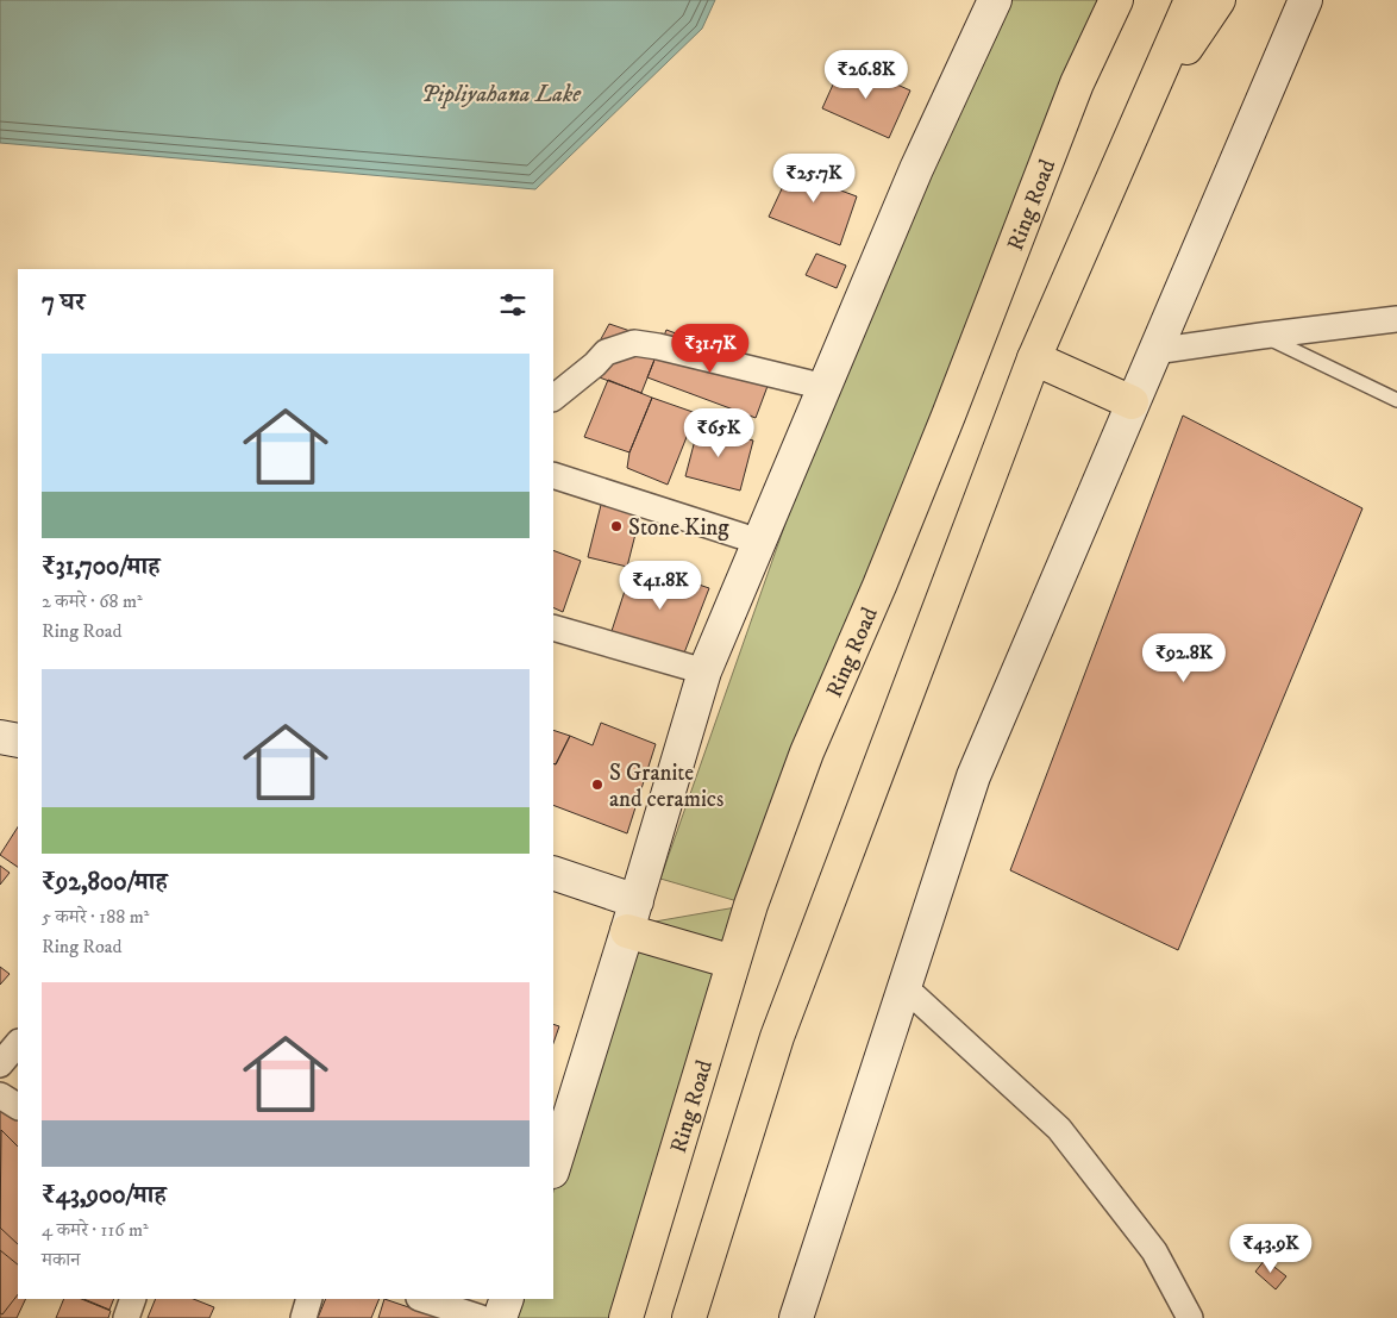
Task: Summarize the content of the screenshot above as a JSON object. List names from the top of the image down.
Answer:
{
  "streets": {
    "main road": ["Ring Road"]
  },
  "water": ["Pipliyahana Lake"],
  "places": ["Stone King", "S Granite and ceramics"],
  "page": {
    "price": [
      "₹26.8K",
      "₹25.7K",
      "₹31.7K",
      "₹65K",
      "₹41.8K",
      "₹92.8K",
      "₹43.9K"
    ],
    "heading": "7 घर",
    "list": [
      {
        "name": "₹31,700/माह",
        "note": "2 कमरे · 68 m² · Ring Road"
      },
      {
        "name": "₹92,800/माह",
        "note": "5 कमरे · 188 m² · Ring Road"
      },
      {
        "name": "₹43,900/माह",
        "note": "4 कमरे · 116 m² · मकान"
      }
    ]
  }
}
